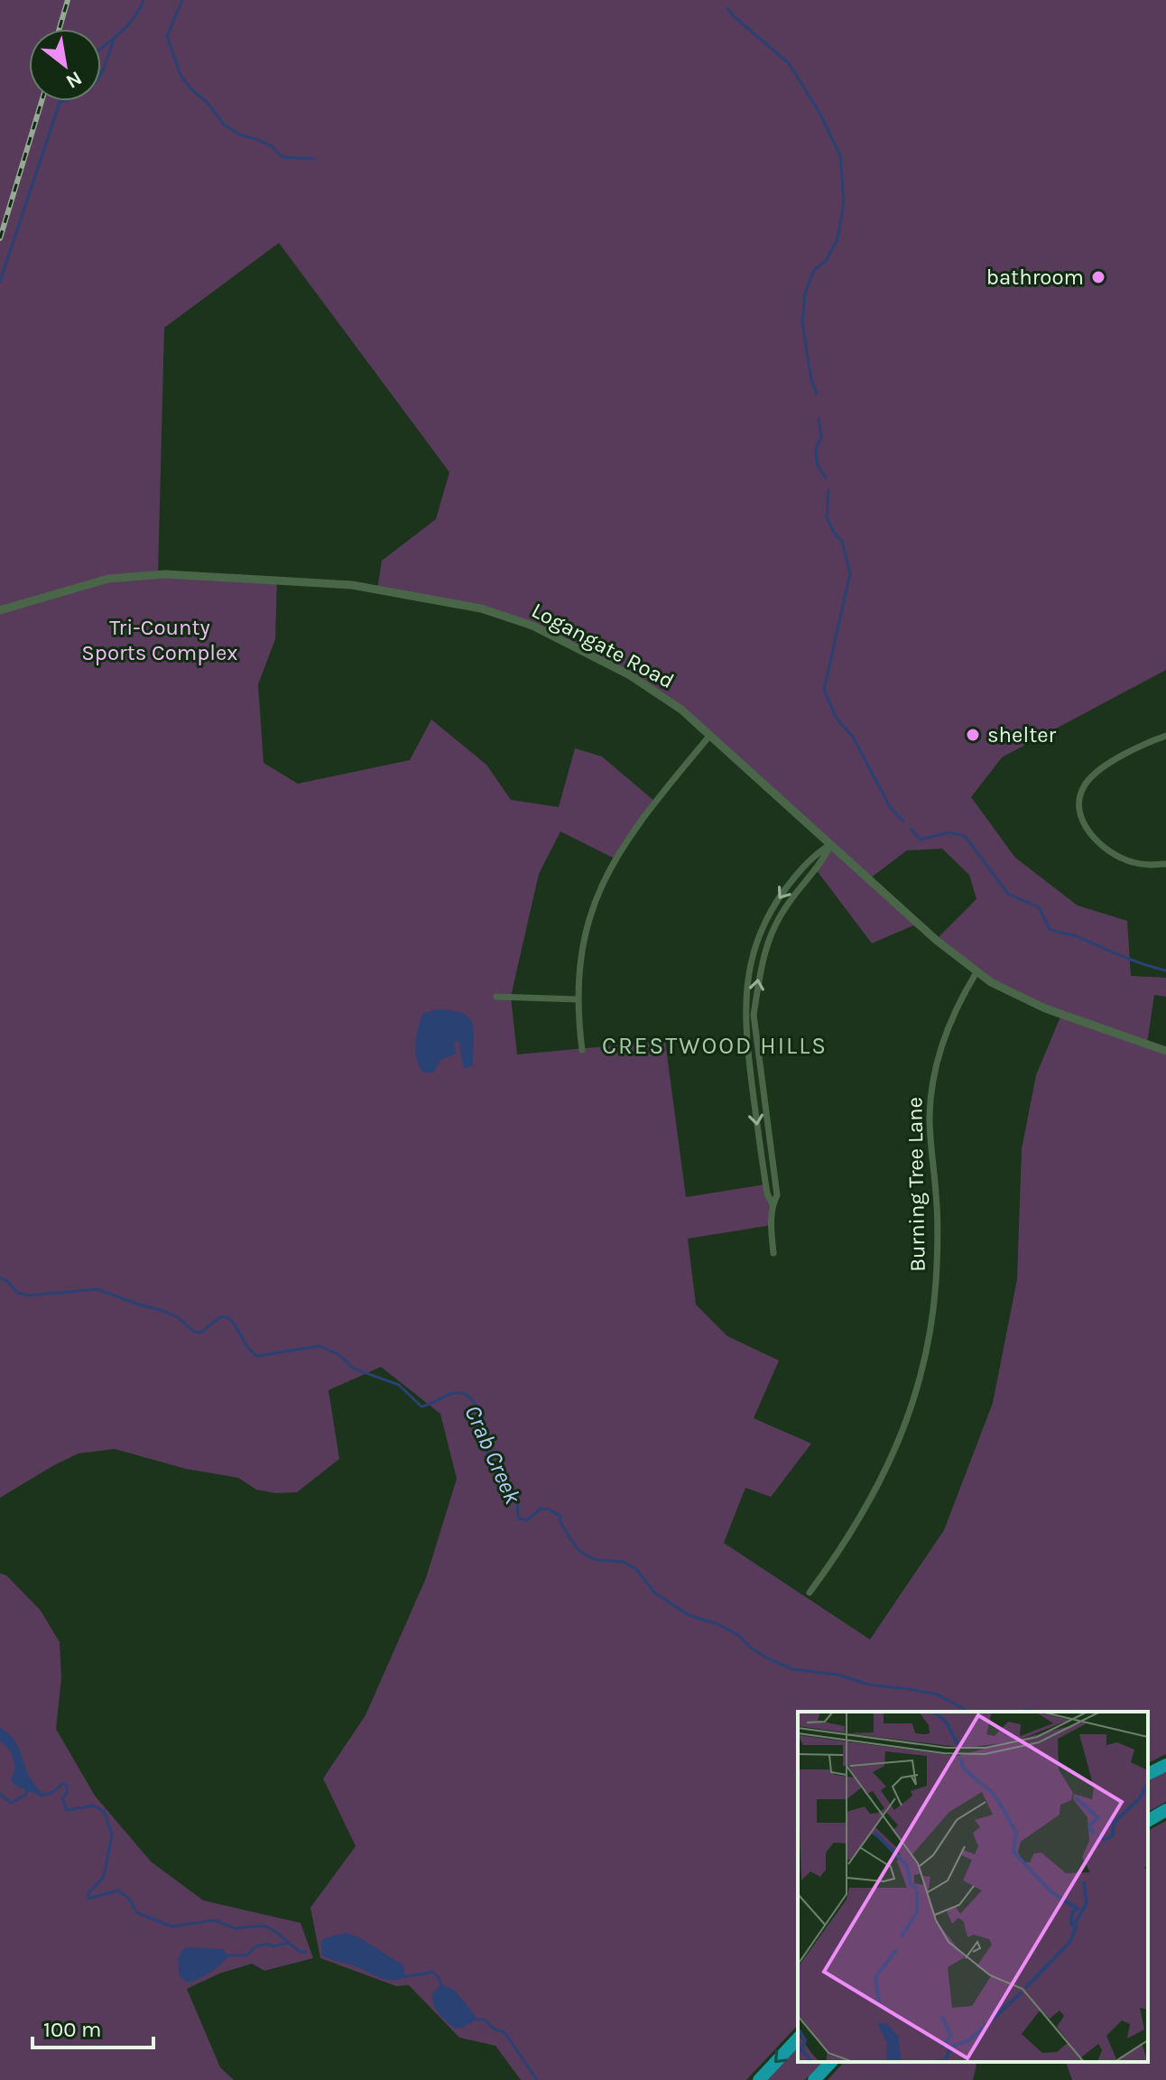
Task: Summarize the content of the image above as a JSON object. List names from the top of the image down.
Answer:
{
  "streets": {
    "street": ["Logangate Road", "Burning Tree Lane"]
  },
  "crossings": [
    ["Logangate Road", "Burning Tree Lane"]
  ],
  "districts": ["CRESTWOOD HILLS"],
  "water": ["Crab Creek"],
  "parks": ["Tri-County Sports Complex"],
  "places": ["bathroom", "shelter"],
  "scale_bar": "100 m",
  "north": "bottom right"
}
